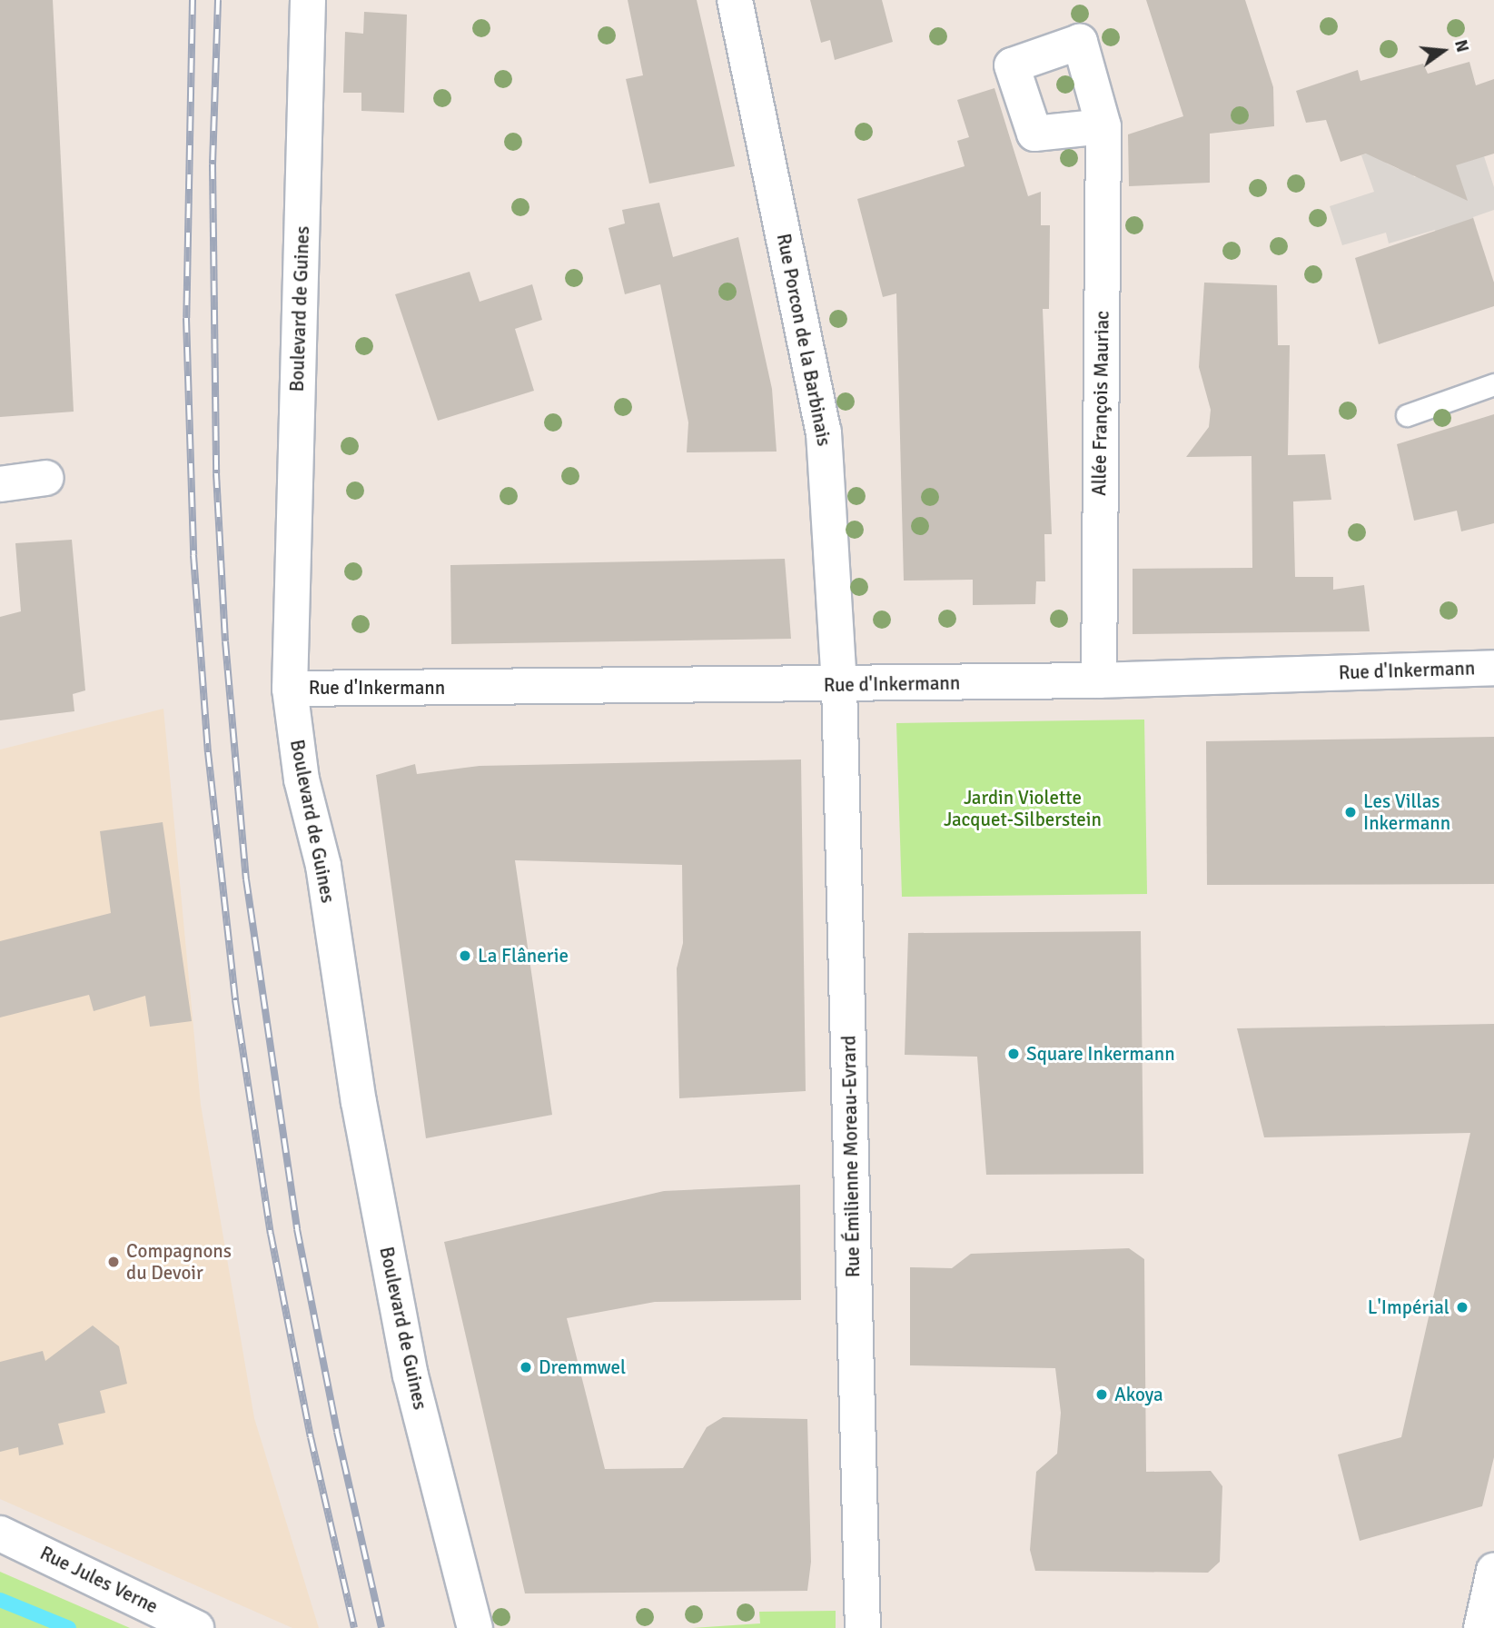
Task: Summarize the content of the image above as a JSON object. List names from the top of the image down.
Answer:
{
  "streets": {
    "street": [
      "Boulevard de Guines",
      "Rue Porcon de la Barbinais",
      "Allée François Mauriac",
      "Rue d'Inkermann",
      "Rue Émilienne Moreau-Evrard",
      "Rue Jules Verne"
    ]
  },
  "crossings": [
    ["Boulevard de Guines", "Rue d'Inkermann"],
    ["Rue Porcon de la Barbinais", "Rue d'Inkermann"],
    ["Rue Porcon de la Barbinais", "Rue Émilienne Moreau-Evrard"],
    ["Allée François Mauriac", "Rue d'Inkermann"],
    ["Rue d'Inkermann", "Rue Émilienne Moreau-Evrard"]
  ],
  "parks": ["Jardin Violette Jacquet-Silberstein"],
  "places": [
    "Les Villas Inkermann",
    "La Flânerie",
    "Square Inkermann",
    "Compagnons du Devoir",
    "L'Impérial",
    "Dremmwel",
    "Akoya"
  ],
  "north": "right"
}
